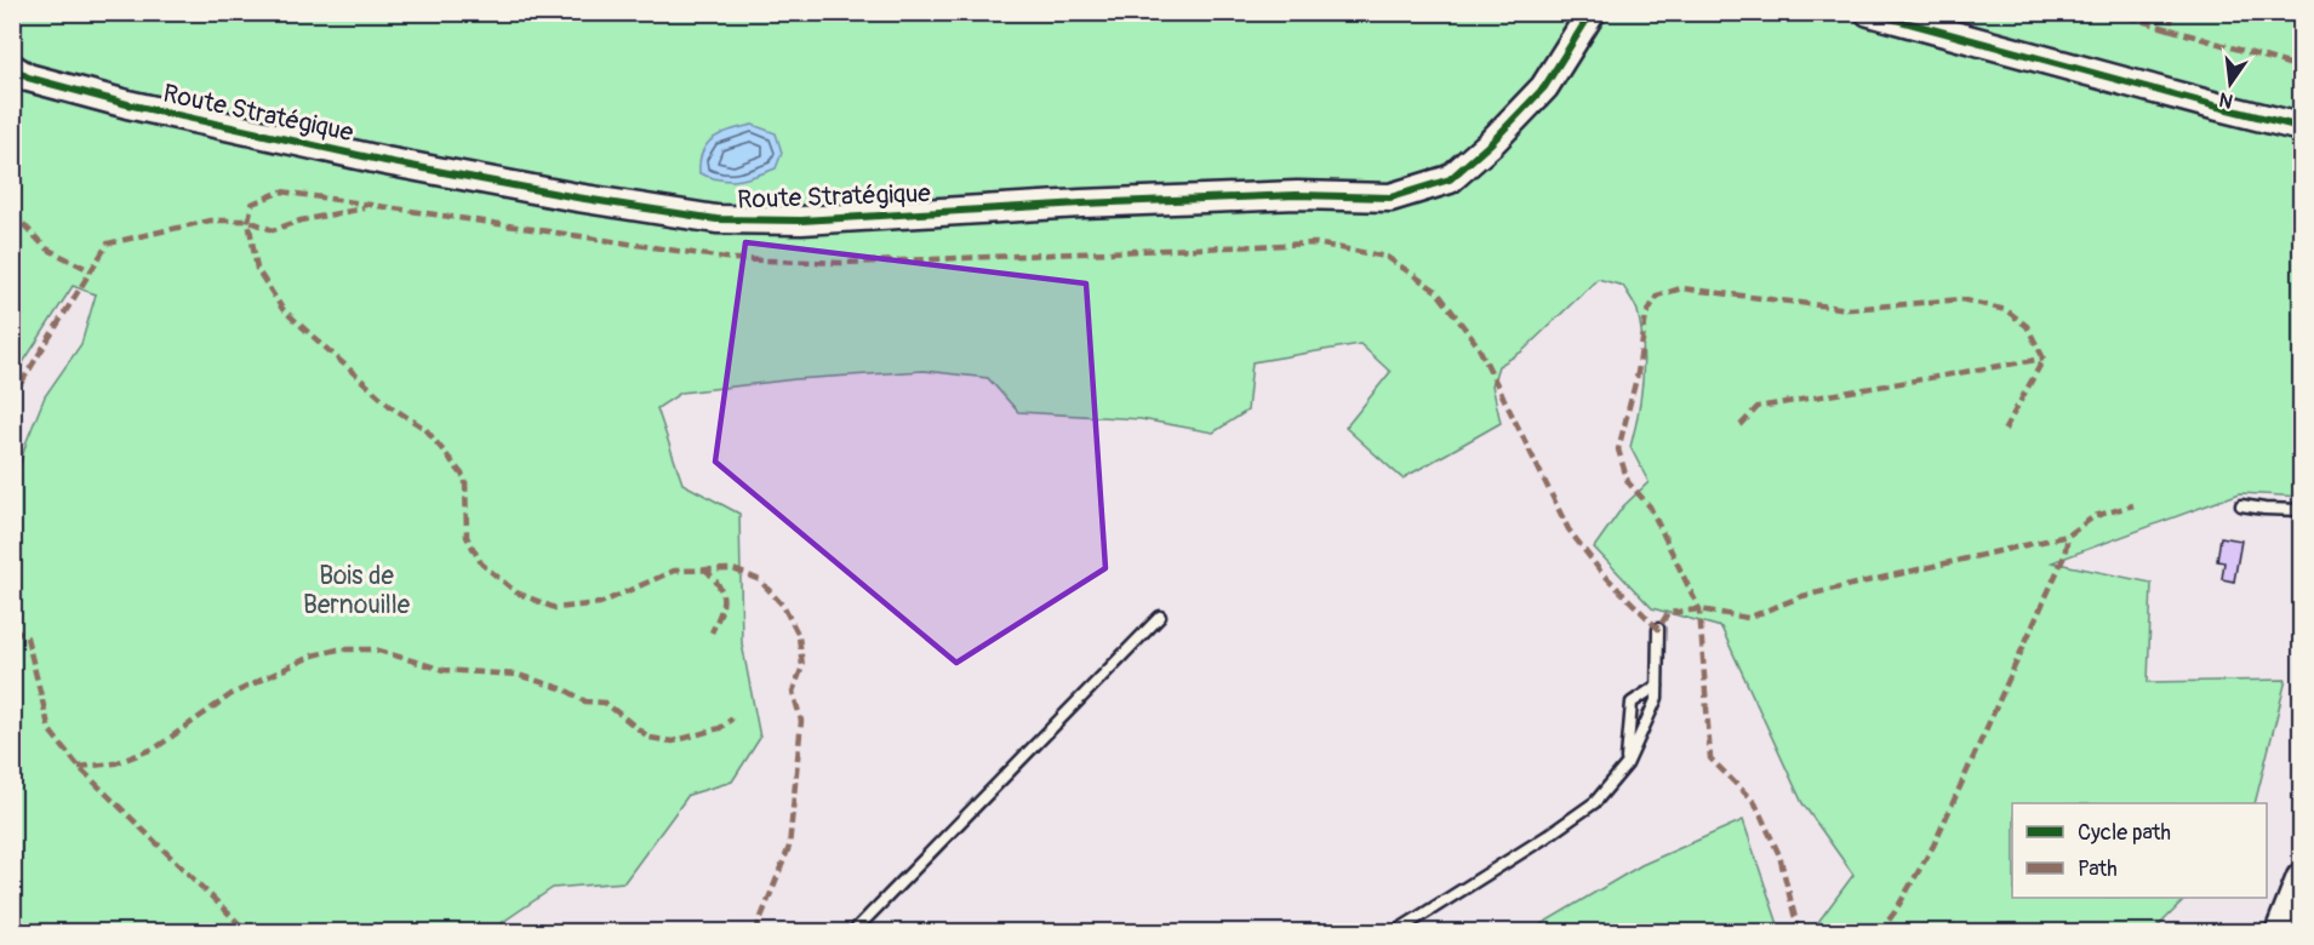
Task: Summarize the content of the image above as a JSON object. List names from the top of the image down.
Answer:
{
  "streets": {
    "street": ["Route Stratégique"]
  },
  "parks": ["Bois de Bernouille"],
  "legend": ["Cycle path", "Path"],
  "north": "bottom"
}
